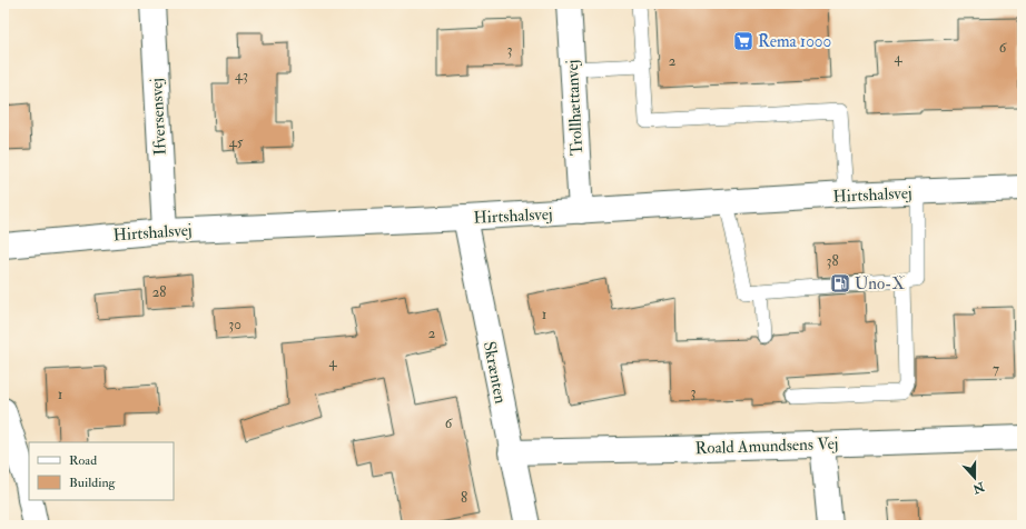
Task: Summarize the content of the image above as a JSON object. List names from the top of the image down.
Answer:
{
  "streets": {
    "street": [
      "Trollhættanvej",
      "Ifversensvej",
      "Hirtshalsvej",
      "Skrænten",
      "Roald Amundsens Vej"
    ]
  },
  "crossings": [
    ["Trollhættanvej", "Hirtshalsvej"],
    ["Ifversensvej", "Hirtshalsvej"],
    ["Hirtshalsvej", "Skrænten"],
    ["Skrænten", "Roald Amundsens Vej"]
  ],
  "places": {
    "supermarket": ["Rema 1000"],
    "fuel station": ["Uno-X"]
  },
  "house_numbers": [
    "6",
    "3",
    "4",
    "2",
    "43",
    "45",
    "38",
    "28",
    "1",
    "30",
    "2",
    "4",
    "7",
    "3",
    "1",
    "6",
    "8"
  ],
  "legend": ["Road", "Building"],
  "north": "bottom"
}
